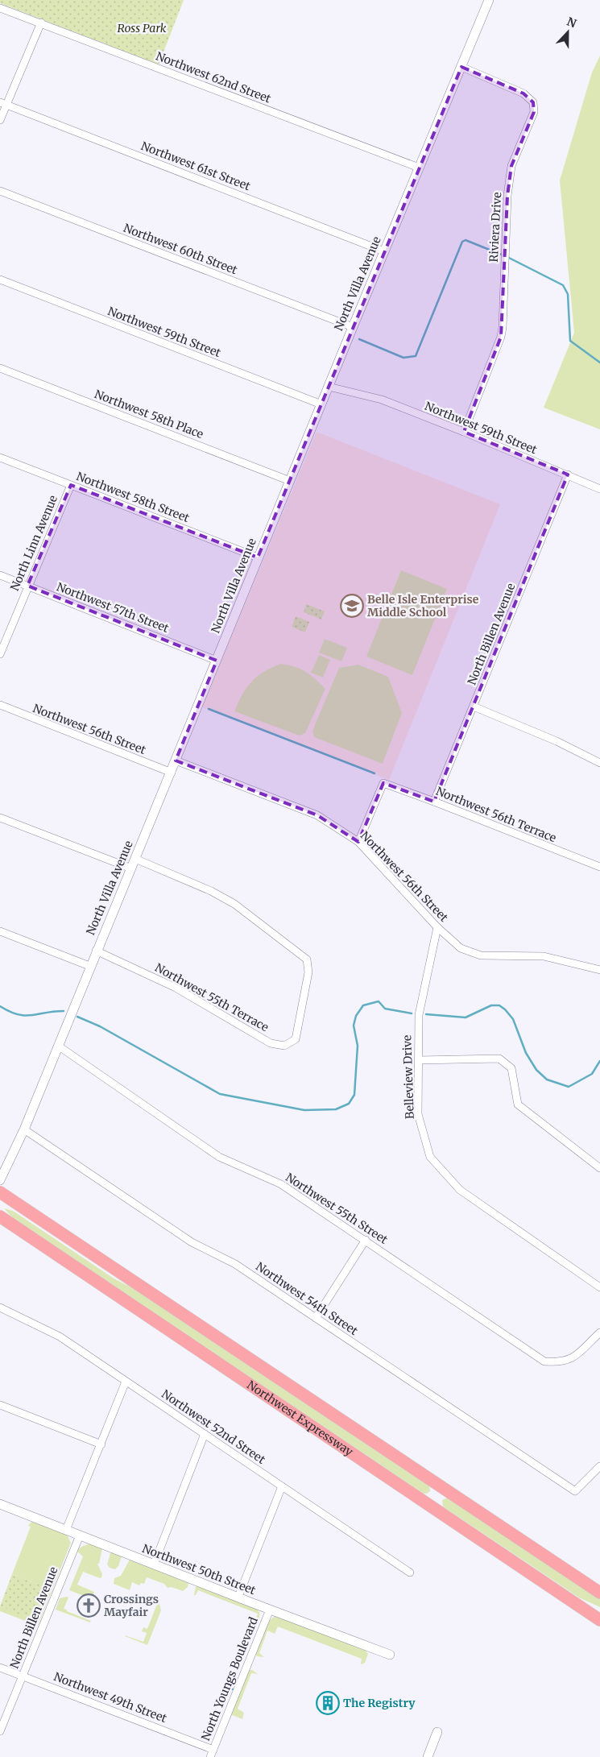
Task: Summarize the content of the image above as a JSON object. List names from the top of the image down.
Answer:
{
  "streets": {
    "highway": ["Northwest Expressway"],
    "street": [
      "Northwest 62nd Street",
      "Northwest 61st Street",
      "Riviera Drive",
      "Northwest 60th Street",
      "North Villa Avenue",
      "Northwest 59th Street",
      "Northwest 58th Place",
      "Northwest 58th Street",
      "North Linn Avenue",
      "Northwest 57th Street",
      "North Billen Avenue",
      "Northwest 56th Street",
      "Northwest 56th Terrace",
      "Northwest 55th Terrace",
      "Belleview Drive",
      "Northwest 55th Street",
      "Northwest 54th Street",
      "Northwest 52nd Street",
      "Northwest 50th Street",
      "North Youngs Boulevard",
      "Northwest 49th Street"
    ]
  },
  "crossings": [
    ["Northwest 62nd Street", "North Villa Avenue"],
    ["Northwest 61st Street", "North Villa Avenue"],
    ["Riviera Drive", "North Villa Avenue"],
    ["Riviera Drive", "Northwest 59th Street"],
    ["Northwest 60th Street", "North Villa Avenue"],
    ["North Villa Avenue", "Northwest 59th Street"],
    ["North Villa Avenue", "Northwest 58th Place"],
    ["North Villa Avenue", "Northwest 58th Street"],
    ["North Villa Avenue", "Northwest 57th Street"],
    ["North Villa Avenue", "Northwest 56th Street"],
    ["North Villa Avenue", "Northwest 55th Terrace"],
    ["North Villa Avenue", "Northwest 55th Street"],
    ["North Villa Avenue", "Northwest 54th Street"],
    ["Northwest 59th Street", "North Billen Avenue"],
    ["Northwest 58th Street", "North Linn Avenue"],
    ["North Linn Avenue", "Northwest 57th Street"],
    ["North Billen Avenue", "Northwest 56th Terrace"],
    ["North Billen Avenue", "Northwest 50th Street"],
    ["North Billen Avenue", "Northwest 49th Street"],
    ["Northwest 56th Street", "Northwest 56th Terrace"],
    ["Northwest 56th Street", "Belleview Drive"],
    ["Northwest 50th Street", "North Youngs Boulevard"],
    ["North Youngs Boulevard", "Northwest 49th Street"]
  ],
  "parks": ["Ross Park"],
  "places": {
    "school or university": ["Belle Isle Enterprise Middle School"],
    "church": ["Crossings Mayfair"],
    "building": ["The Registry"]
  },
  "north": "top"
}
